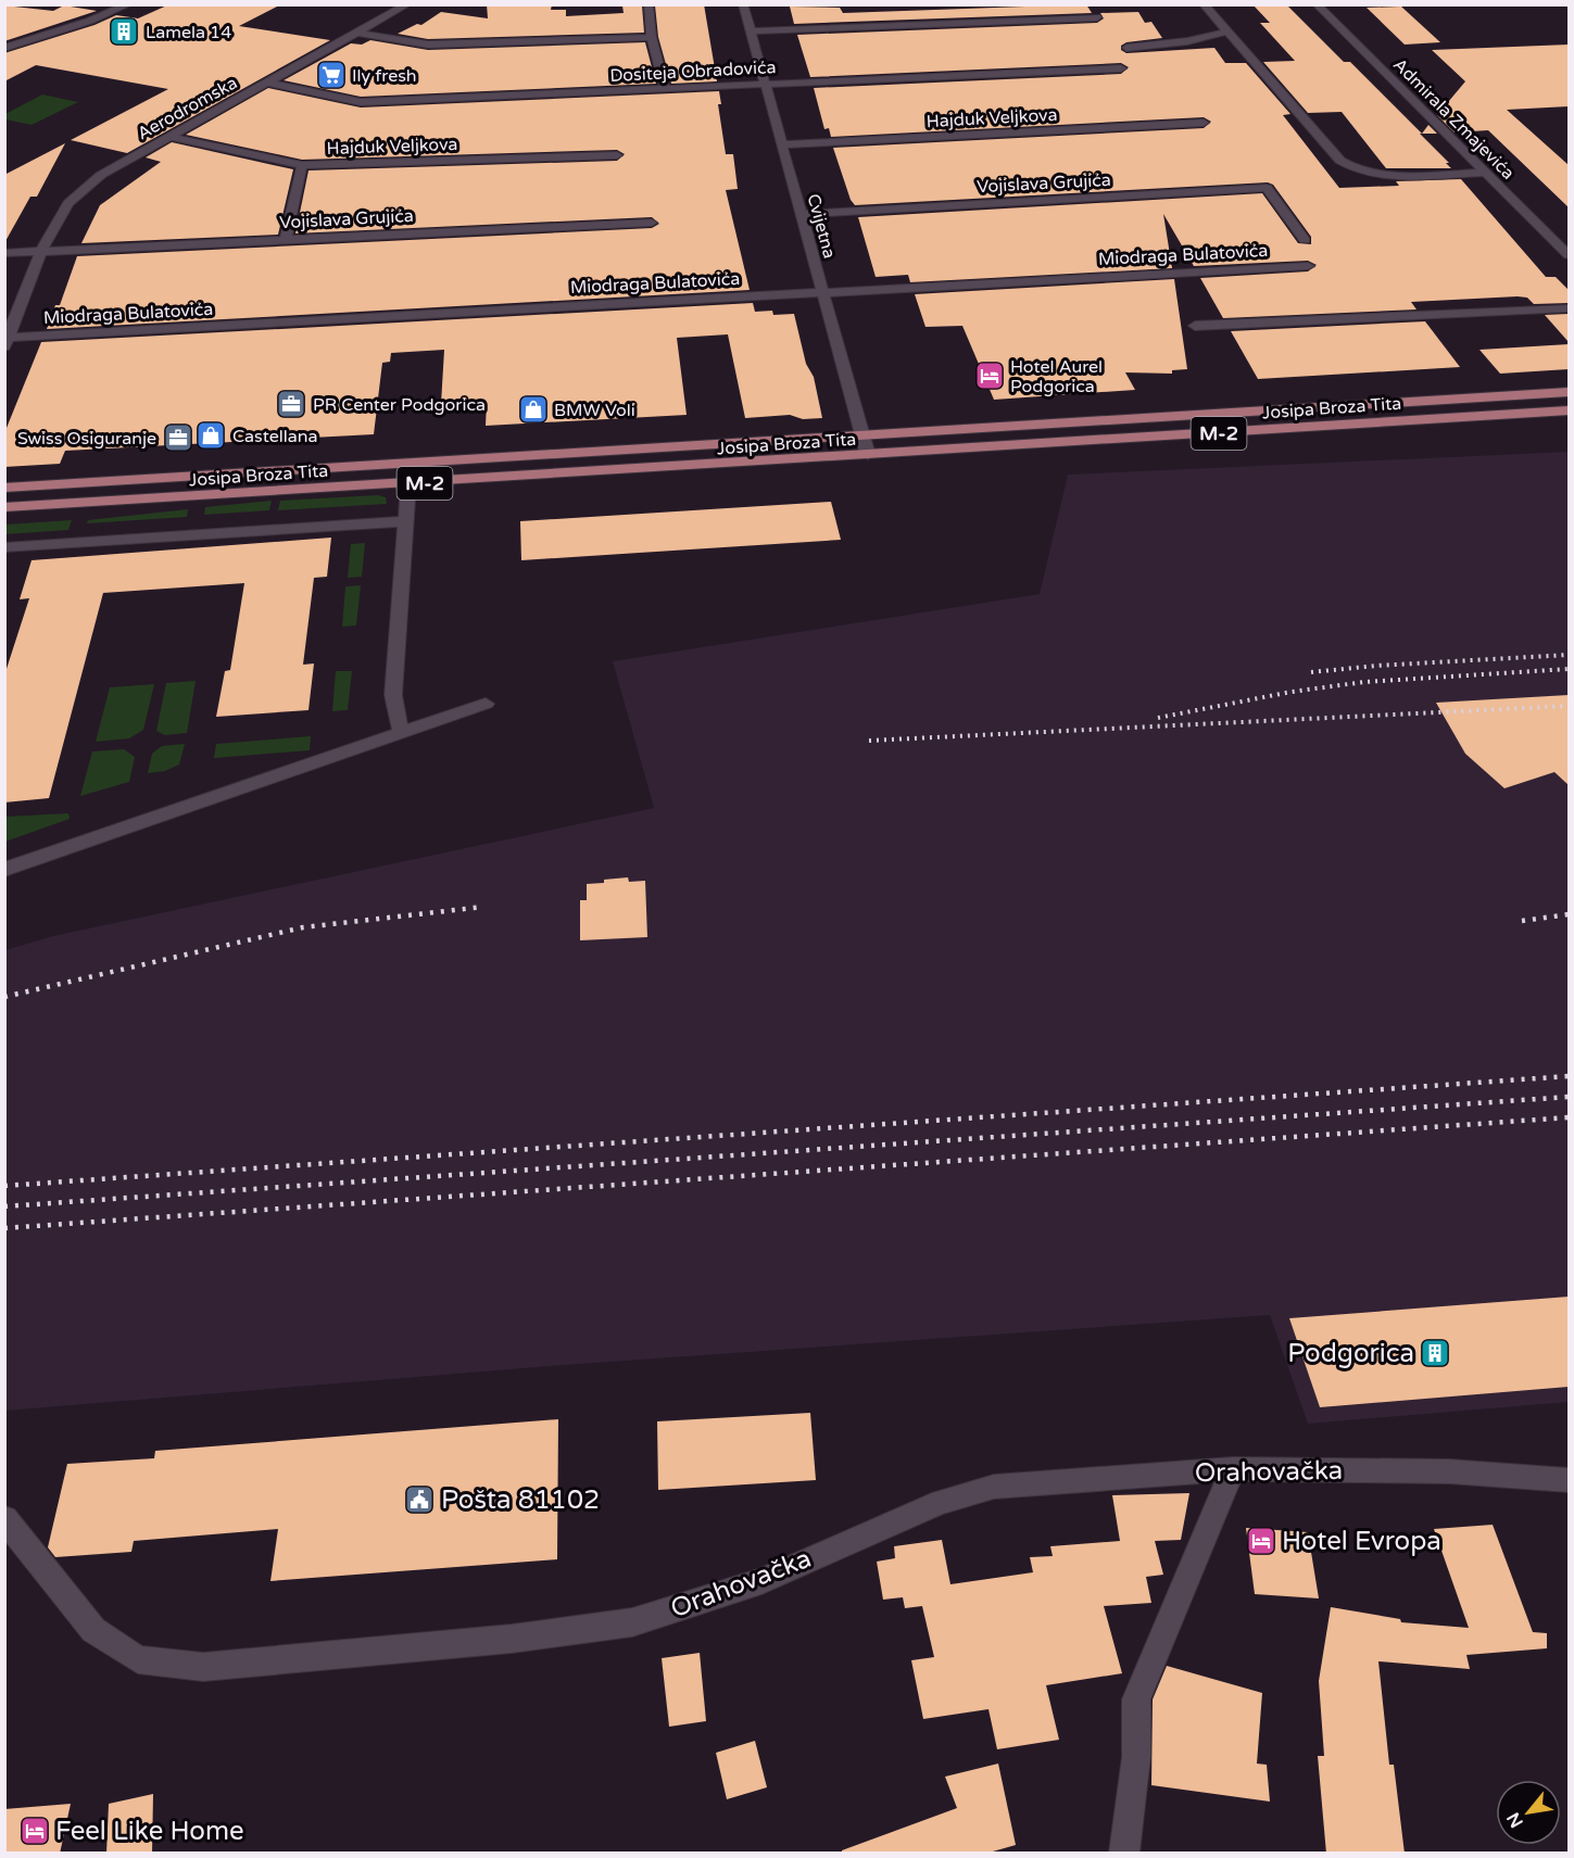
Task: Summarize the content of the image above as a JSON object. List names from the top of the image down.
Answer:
{
  "streets": {
    "main road": ["Josipa Broza Tita", "M-2"],
    "street": [
      "Dositeja Obradovića",
      "Aerodromska",
      "Hajduk Veljkova",
      "Admirala Zmajevića",
      "Vojislava Grujića",
      "Cvijetna",
      "Miodraga Bulatovića",
      "Orahovačka"
    ]
  },
  "crossings": [
    ["Dositeja Obradovića", "Aerodromska"],
    ["Dositeja Obradovića", "Cvijetna"],
    ["Aerodromska", "Hajduk Veljkova"],
    ["Aerodromska", "Vojislava Grujića"],
    ["Aerodromska", "Miodraga Bulatovića"],
    ["Hajduk Veljkova", "Cvijetna"],
    ["Vojislava Grujića", "Cvijetna"],
    ["Cvijetna", "Miodraga Bulatovića"],
    ["Cvijetna", "Josipa Broza Tita"]
  ],
  "places": {
    "building": ["Lamela 14", "Podgorica"],
    "supermarket": ["Ily fresh"],
    "hotel": ["Hotel Aurel Podgorica", "Hotel Evropa", "Feel Like Home"],
    "office": ["PR Center Podgorica", "Swiss Osiguranje"],
    "shop": ["BMW Voli", "Castellana"],
    "public building": ["Pošta 81102"]
  },
  "north": "bottom left"
}
